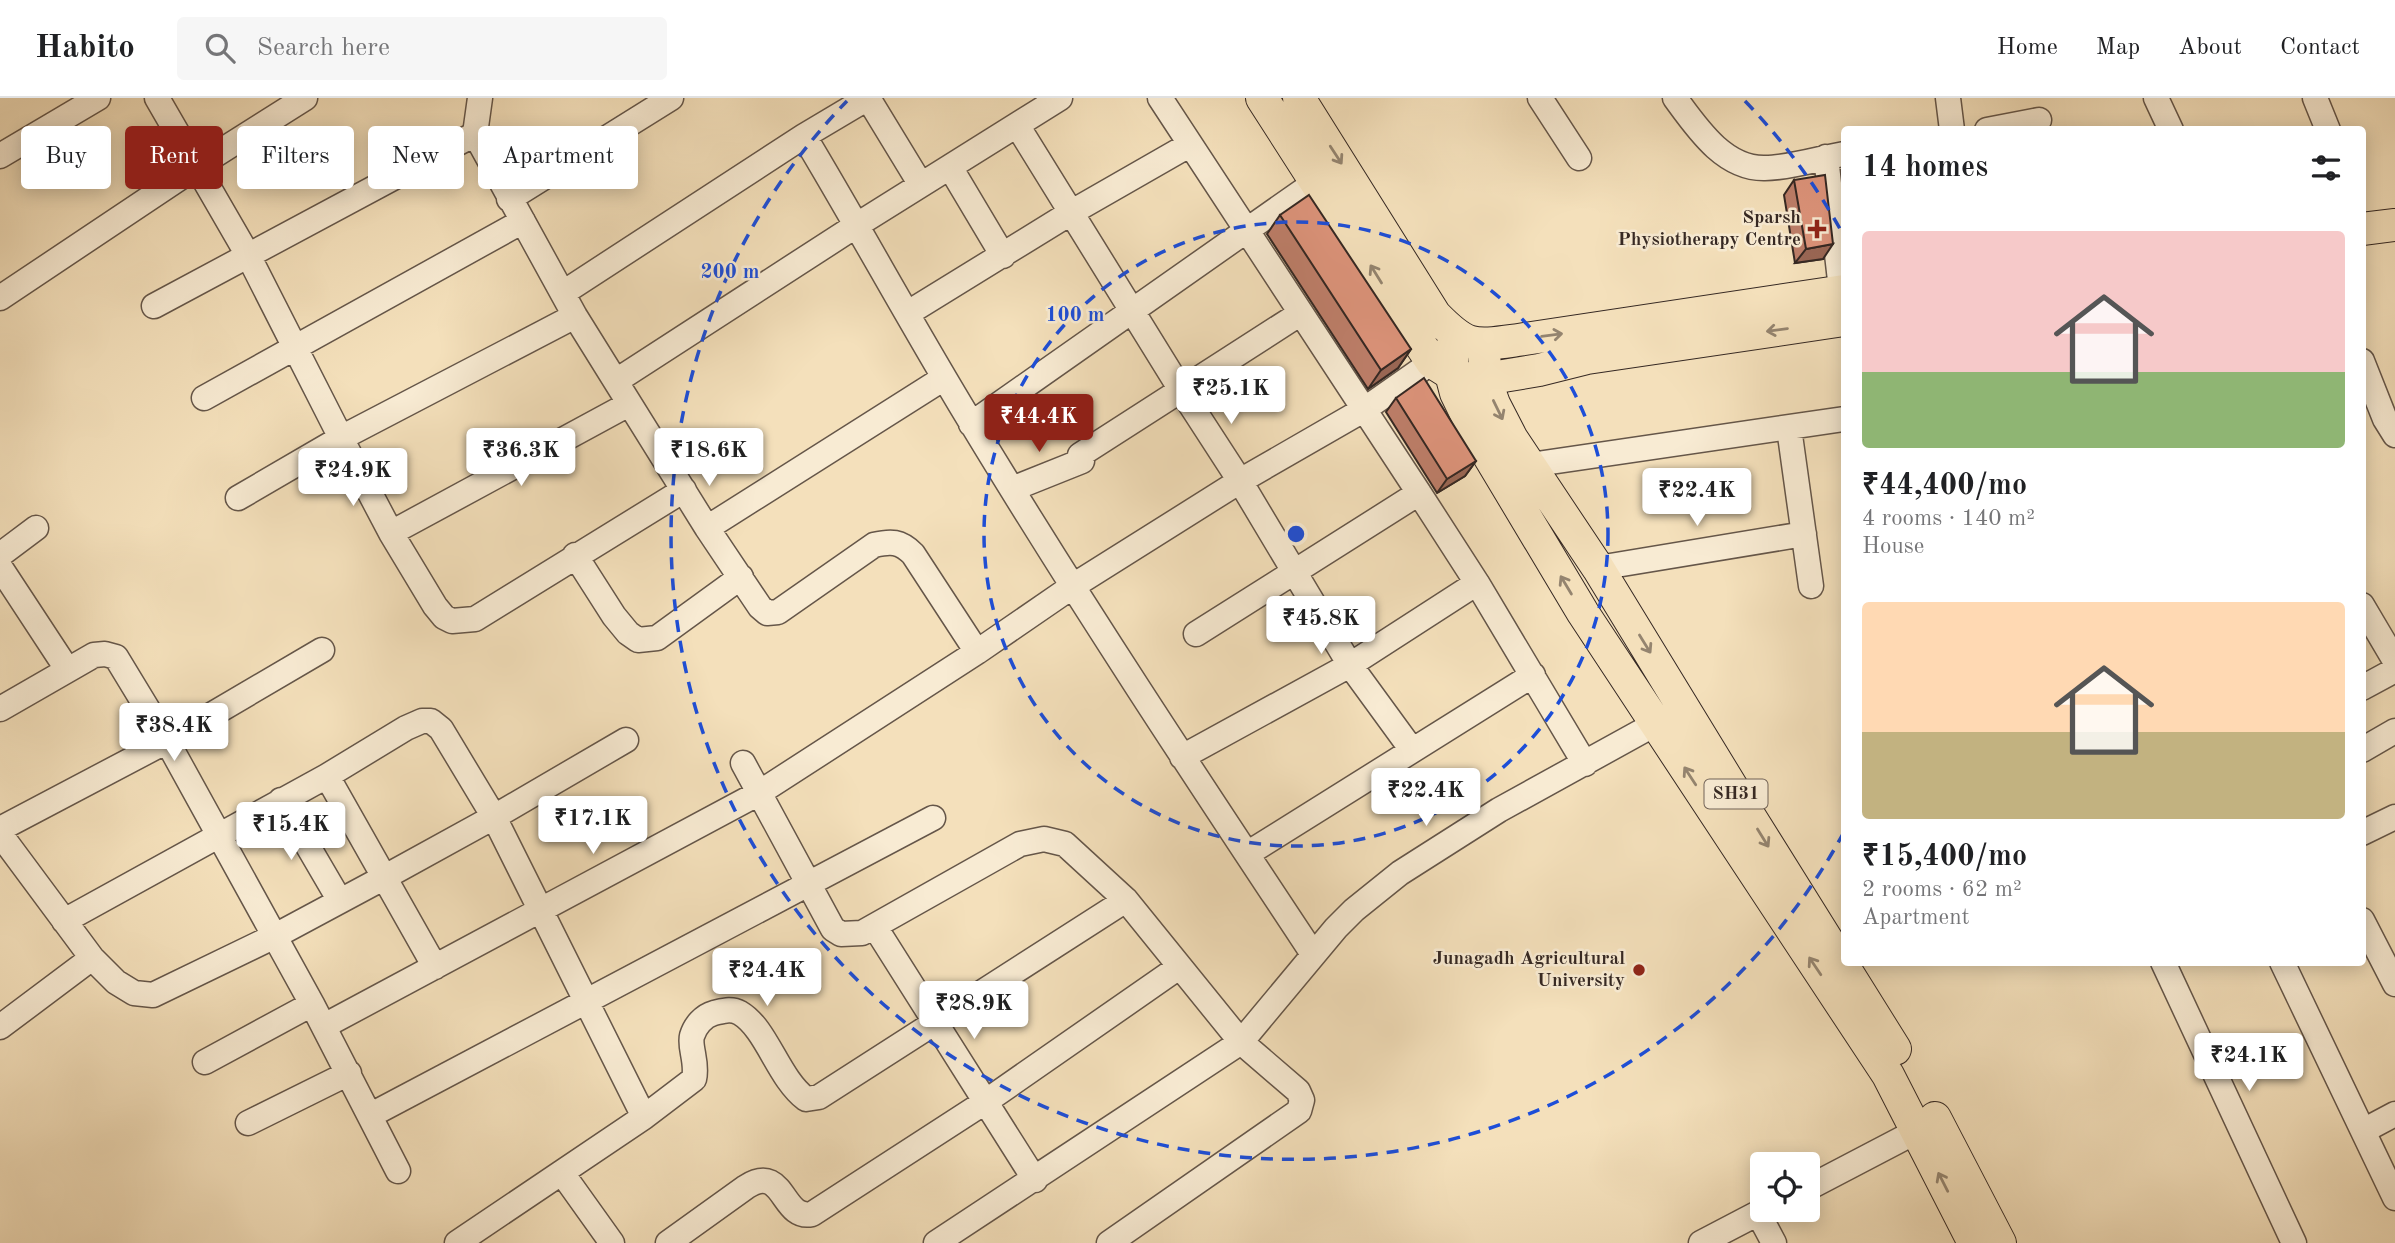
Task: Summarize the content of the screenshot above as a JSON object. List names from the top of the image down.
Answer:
{
  "streets": {
    "main road": ["SH31"]
  },
  "places": {
    "health": ["Sparsh Physiotherapy Centre"],
    "other": ["Junagadh Agricultural University"]
  },
  "page": {
    "header": "Habito",
    "search": "Search here",
    "nav": [
      "Home",
      "Map",
      "About",
      "Contact"
    ],
    "chip": [
      "Buy",
      "Rent",
      "Filters",
      "New",
      "Apartment"
    ],
    "heading": "14 homes",
    "list": [
      {
        "name": "₹44,400/mo",
        "note": "4 rooms · 140 m² · House"
      },
      {
        "name": "₹15,400/mo",
        "note": "2 rooms · 62 m² · Apartment"
      }
    ],
    "price": [
      "₹25.1K",
      "₹44.4K",
      "₹36.3K",
      "₹18.6K",
      "₹24.9K",
      "₹22.4K",
      "₹45.8K",
      "₹38.4K",
      "₹22.4K",
      "₹17.1K",
      "₹15.4K",
      "₹24.4K",
      "₹28.9K",
      "₹24.1K"
    ]
  },
  "rings": ["200 m", "100 m"]
}
